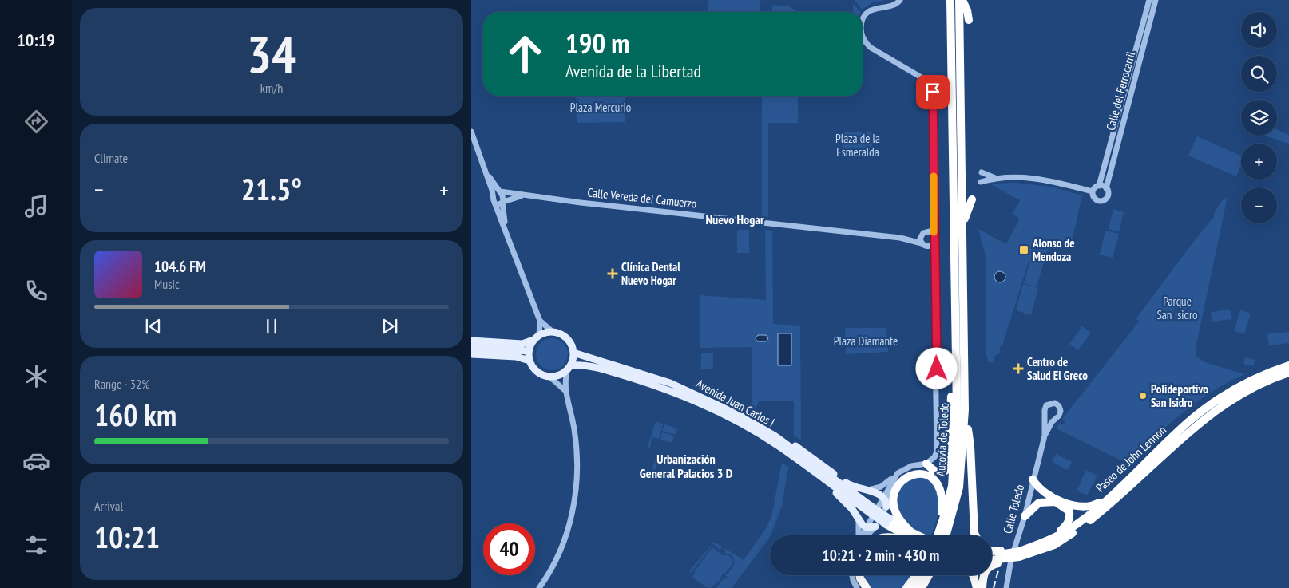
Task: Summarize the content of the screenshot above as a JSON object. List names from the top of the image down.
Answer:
{
  "streets": {
    "highway": ["Autovía de Toledo", "Paseo de John Lennon"],
    "main road": ["Avenida Juan Carlos I"],
    "street": ["Calle del Ferrocarril", "Calle Vereda del Camuerzo", "Calle Toledo"]
  },
  "districts": ["Nuevo Hogar", "Urbanización General Palacios 3 D"],
  "parks": [
    "Plaza Mercurio",
    "Plaza de la Esmeralda",
    "Parque San Isidro",
    "Plaza Diamante"
  ],
  "places": {
    "transit": ["Alonso de Mendoza"],
    "health": ["Clínica Dental Nuevo Hogar", "Centro de Salud El Greco"],
    "other": ["Polideportivo San Isidro"]
  },
  "page": {
    "tabs": "10:19",
    "tile": [
      ["34", "km/h"],
      "Climate",
      ["Range · 32%", "160 km"],
      ["Arrival", "10:21"]
    ],
    "map_buttons": ["+", "−"],
    "turn": ["190 m", "Avenida de la Libertad"],
    "heat": ["−", "21.5°", "+"],
    "song": ["104.6 FM", "Music"],
    "limit": "40",
    "trip": "10:21 · 2 min · 430 m"
  }
}
